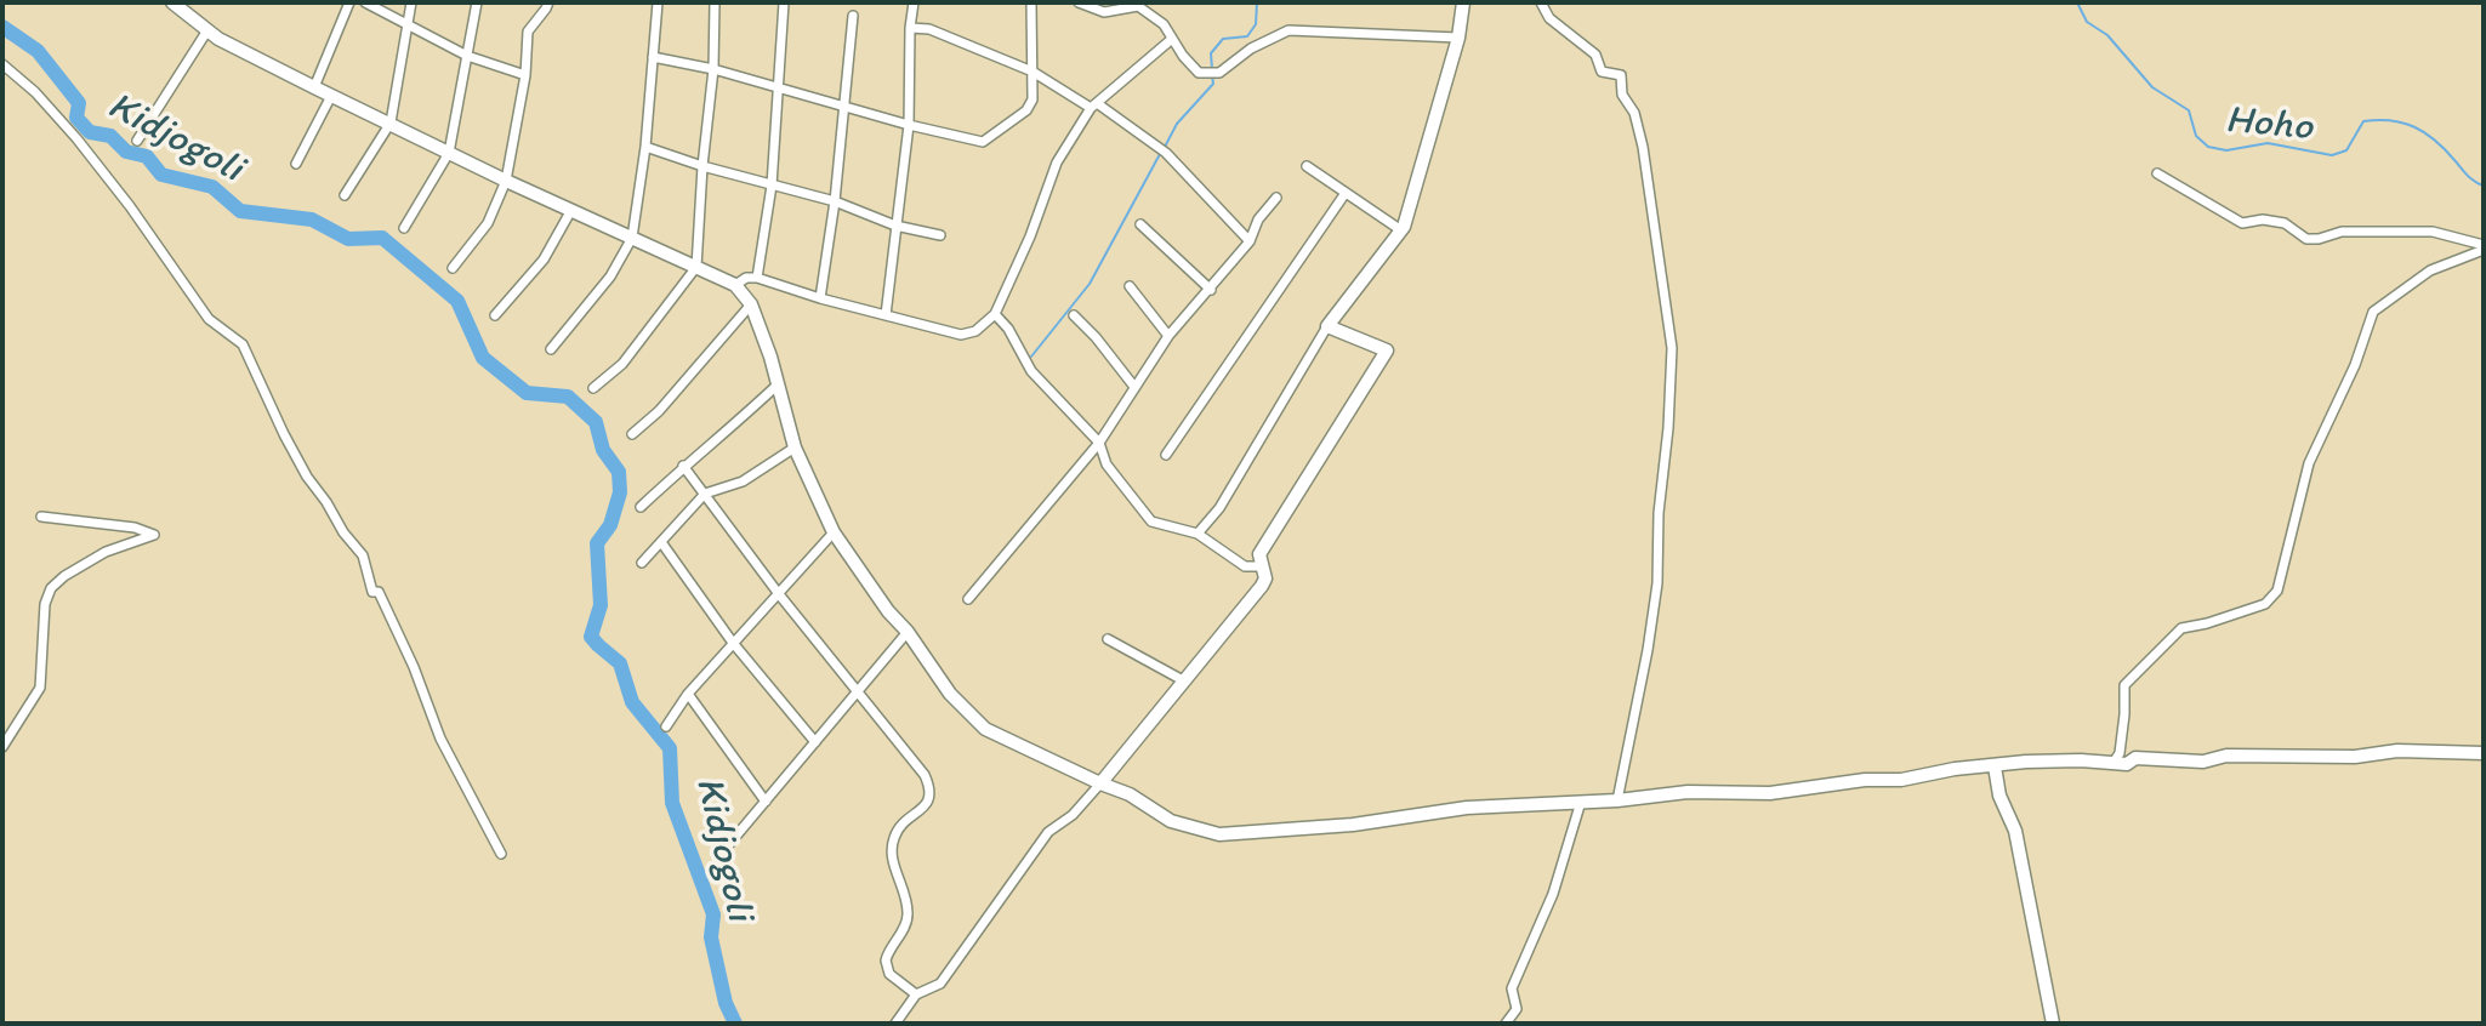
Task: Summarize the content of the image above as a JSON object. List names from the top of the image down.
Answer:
{
  "water": ["Hoho", "Kidjogoli"]
}
